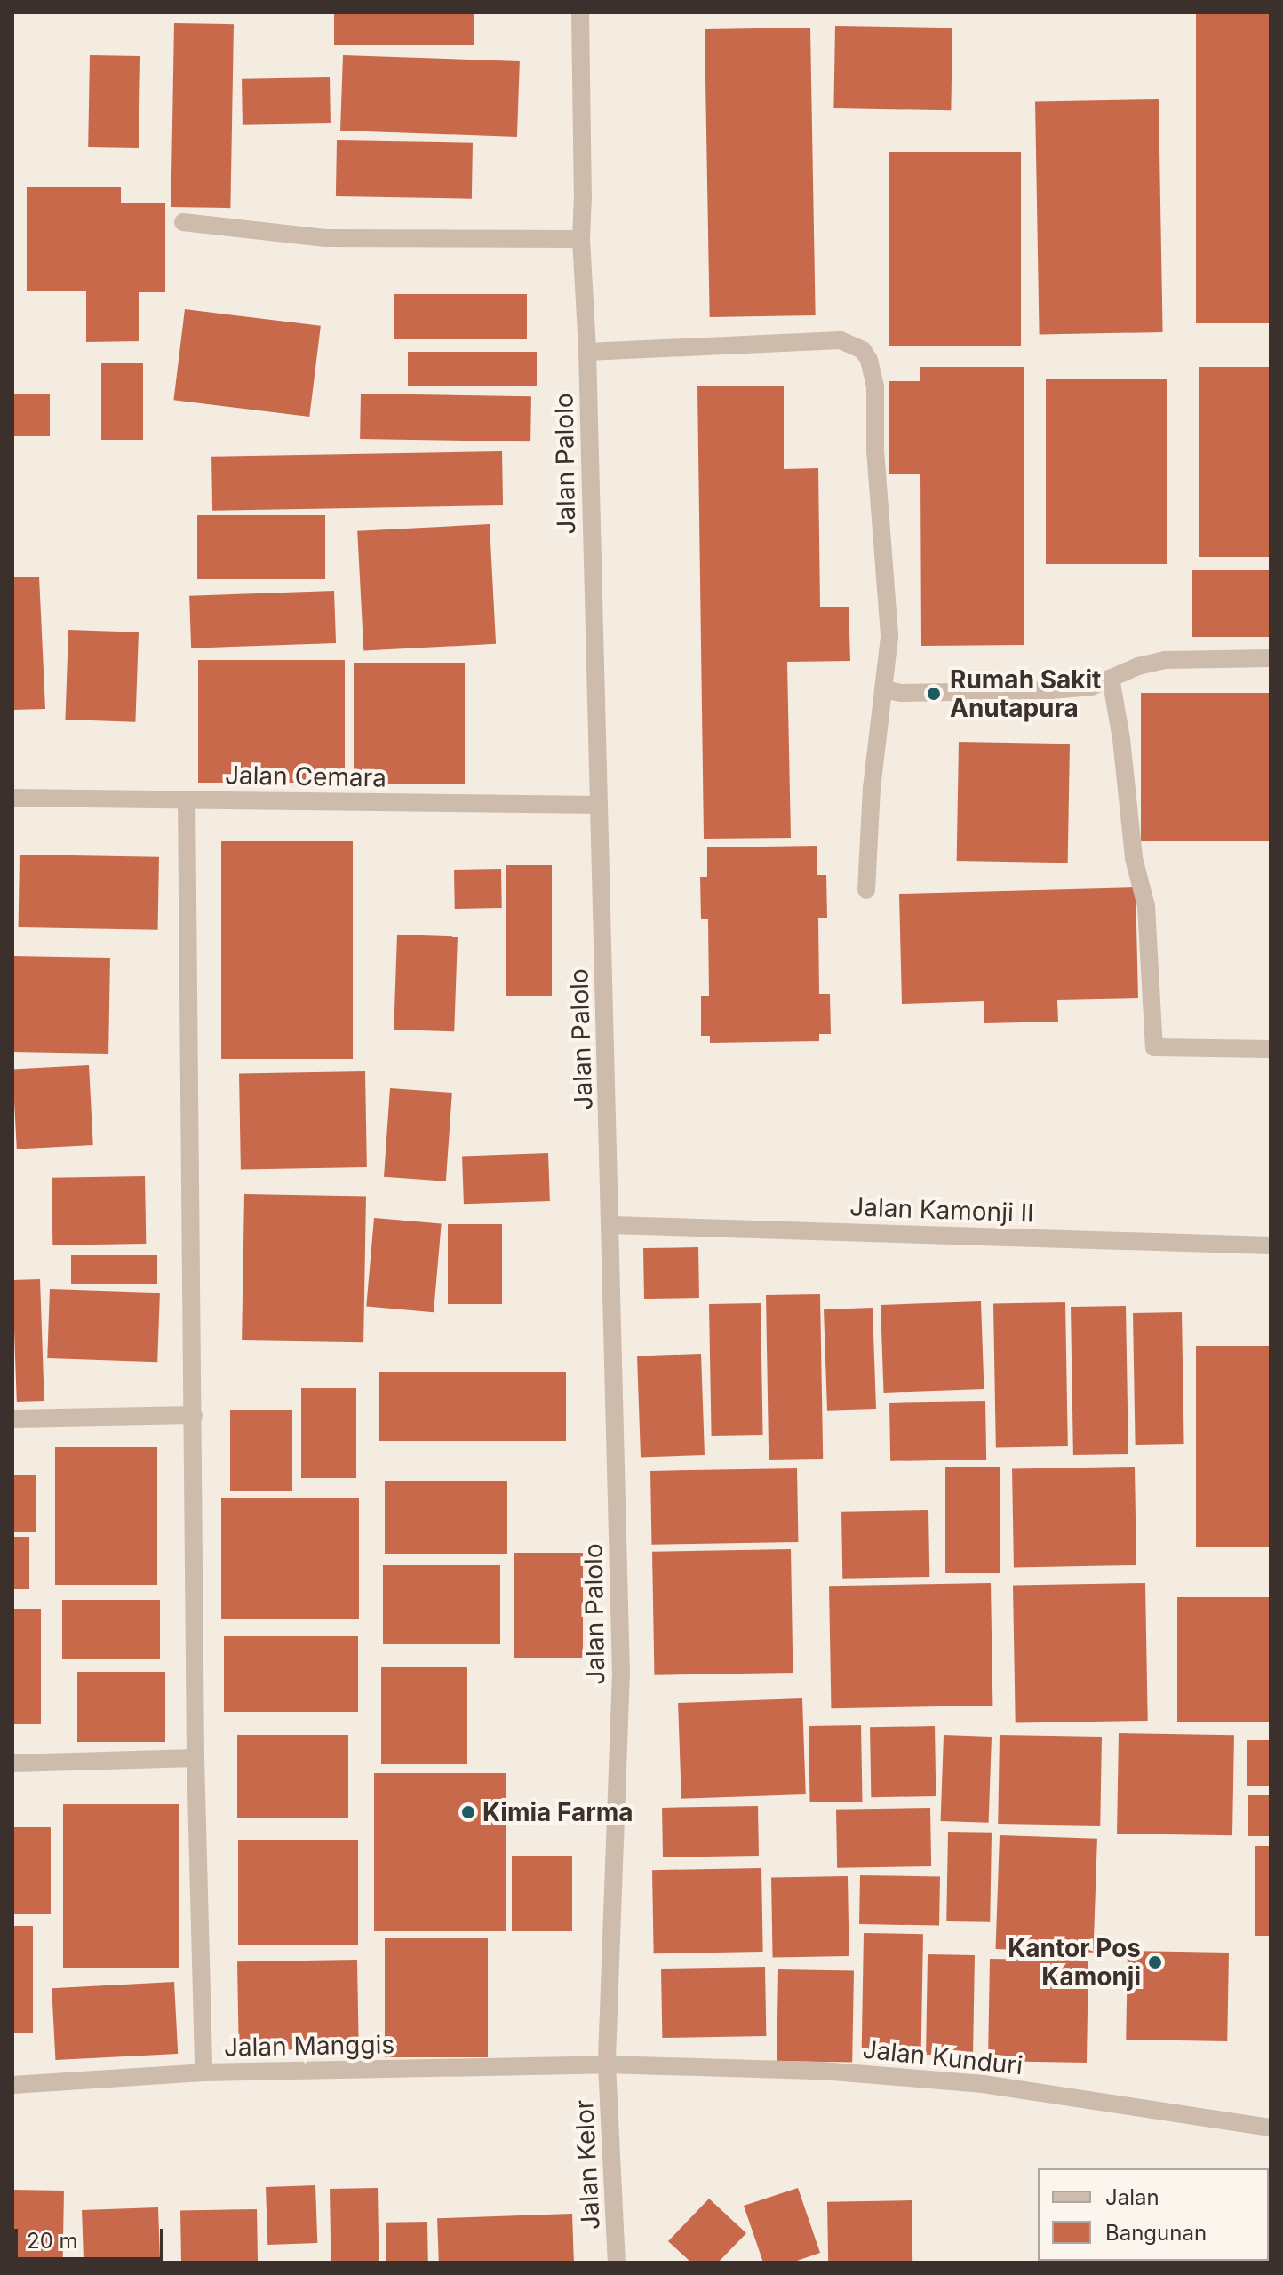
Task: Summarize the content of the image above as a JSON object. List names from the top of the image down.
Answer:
{
  "streets": {
    "street": [
      "Jalan Palolo",
      "Jalan Cemara",
      "Jalan Kamonji II",
      "Jalan Manggis",
      "Jalan Kunduri",
      "Jalan Kelor"
    ]
  },
  "crossings": [
    ["Jalan Palolo", "Jalan Cemara"],
    ["Jalan Palolo", "Jalan Kamonji II"],
    ["Jalan Palolo", "Jalan Manggis"],
    ["Jalan Palolo", "Jalan Kunduri"],
    ["Jalan Palolo", "Jalan Kelor"],
    ["Jalan Manggis", "Jalan Kunduri"],
    ["Jalan Manggis", "Jalan Kelor"],
    ["Jalan Kunduri", "Jalan Kelor"]
  ],
  "places": ["Rumah Sakit Anutapura", "Kimia Farma", "Kantor Pos Kamonji"],
  "legend": ["Jalan", "Bangunan"],
  "scale_bar": "20 m"
}
